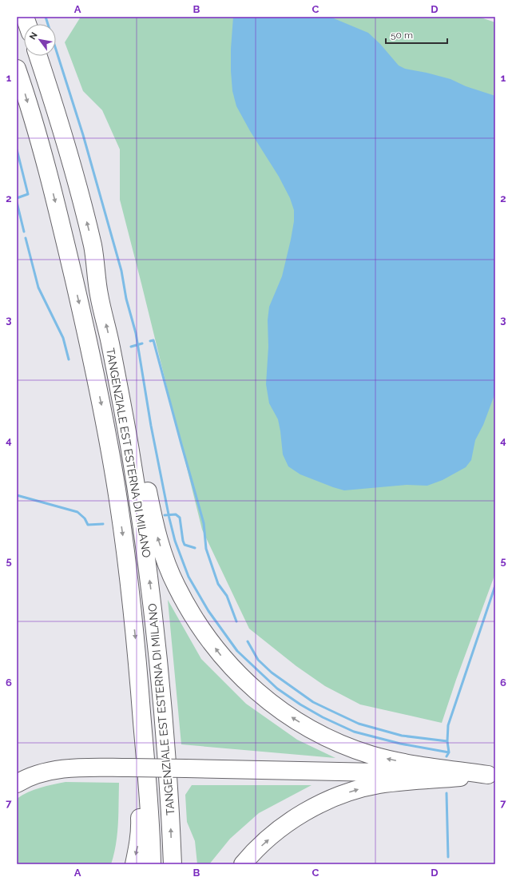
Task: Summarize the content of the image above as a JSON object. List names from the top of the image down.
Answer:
{
  "streets": {
    "highway": ["TANGENZIALE EST ESTERNA DI MILANO"]
  },
  "scale_bar": "50 m",
  "north": "top left",
  "grid": {
    "columns": [
      "A",
      "B",
      "C",
      "D"
    ],
    "rows": [
      "1",
      "2",
      "3",
      "4",
      "5",
      "6",
      "7"
    ]
  }
}
